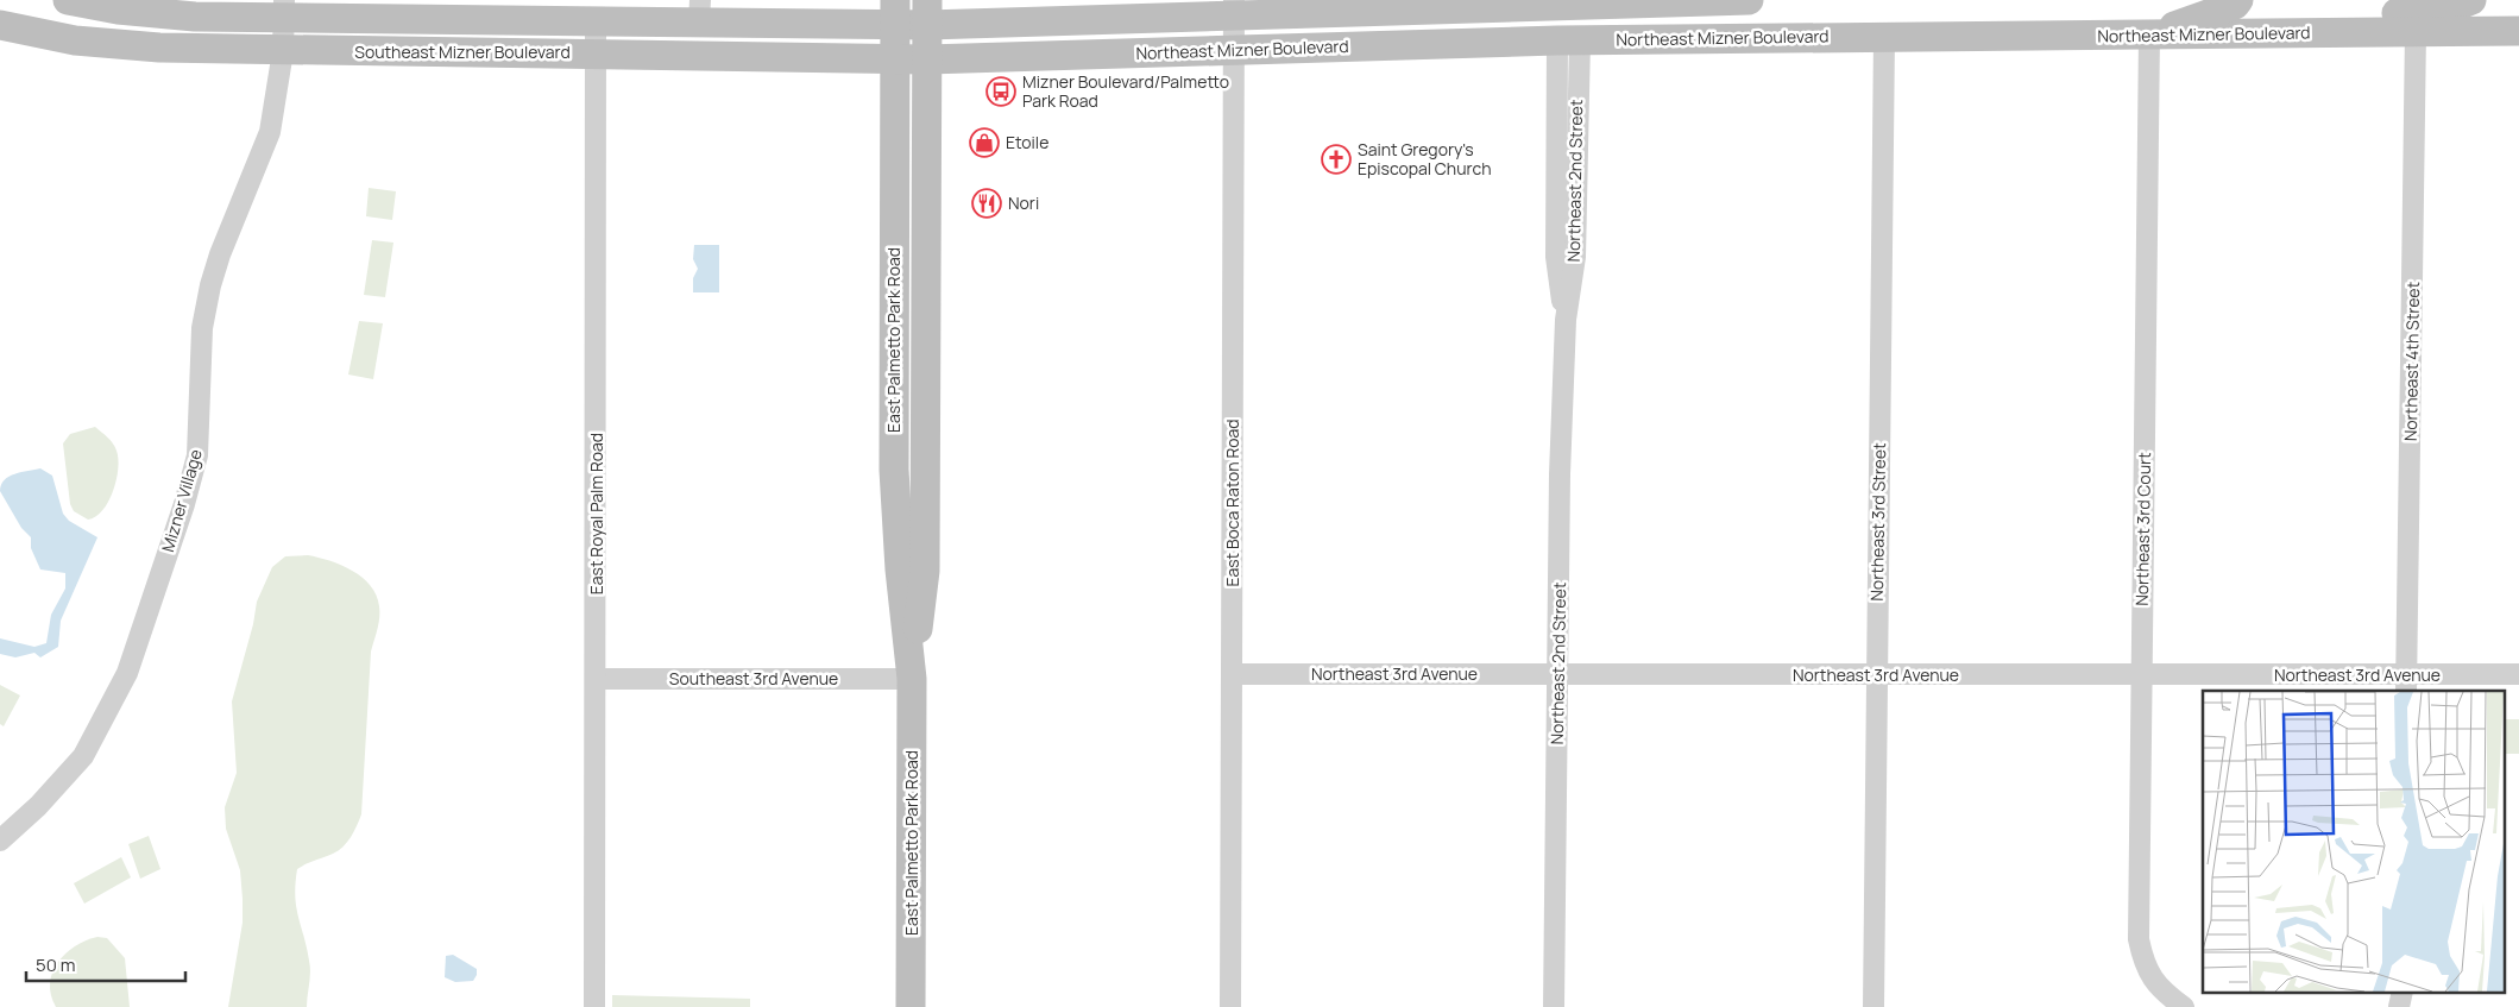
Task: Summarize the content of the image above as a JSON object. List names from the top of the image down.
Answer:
{
  "streets": {
    "main road": ["Northeast Mizner Boulevard", "Southeast Mizner Boulevard", "East Palmetto Park Road"],
    "street": [
      "Northeast 2nd Street",
      "Northeast 4th Street",
      "Mizner Village",
      "East Boca Raton Road",
      "East Royal Palm Road",
      "Northeast 3rd Street",
      "Northeast 3rd Court",
      "Northeast 3rd Avenue",
      "Southeast 3rd Avenue"
    ]
  },
  "crossings": [
    ["Northeast Mizner Boulevard", "Southeast Mizner Boulevard"],
    ["Northeast Mizner Boulevard", "Northeast 2nd Street"],
    ["Northeast Mizner Boulevard", "East Palmetto Park Road"],
    ["Northeast Mizner Boulevard", "Northeast 4th Street"],
    ["Northeast Mizner Boulevard", "East Boca Raton Road"],
    ["Northeast Mizner Boulevard", "Northeast 3rd Street"],
    ["Northeast Mizner Boulevard", "Northeast 3rd Court"],
    ["Southeast Mizner Boulevard", "East Palmetto Park Road"],
    ["Southeast Mizner Boulevard", "Mizner Village"],
    ["Southeast Mizner Boulevard", "East Royal Palm Road"],
    ["Northeast 2nd Street", "Northeast 3rd Avenue"],
    ["East Palmetto Park Road", "Southeast 3rd Avenue"],
    ["Northeast 4th Street", "Northeast 3rd Avenue"],
    ["East Boca Raton Road", "Northeast 3rd Avenue"],
    ["East Royal Palm Road", "Southeast 3rd Avenue"],
    ["Northeast 3rd Street", "Northeast 3rd Avenue"],
    ["Northeast 3rd Court", "Northeast 3rd Avenue"]
  ],
  "places": {
    "bus stop": ["Mizner Boulevard/Palmetto Park Road"],
    "shop": ["Etoile"],
    "church": ["Saint Gregory's Episcopal Church"],
    "restaurant": ["Nori"]
  },
  "scale_bar": "50 m"
}
